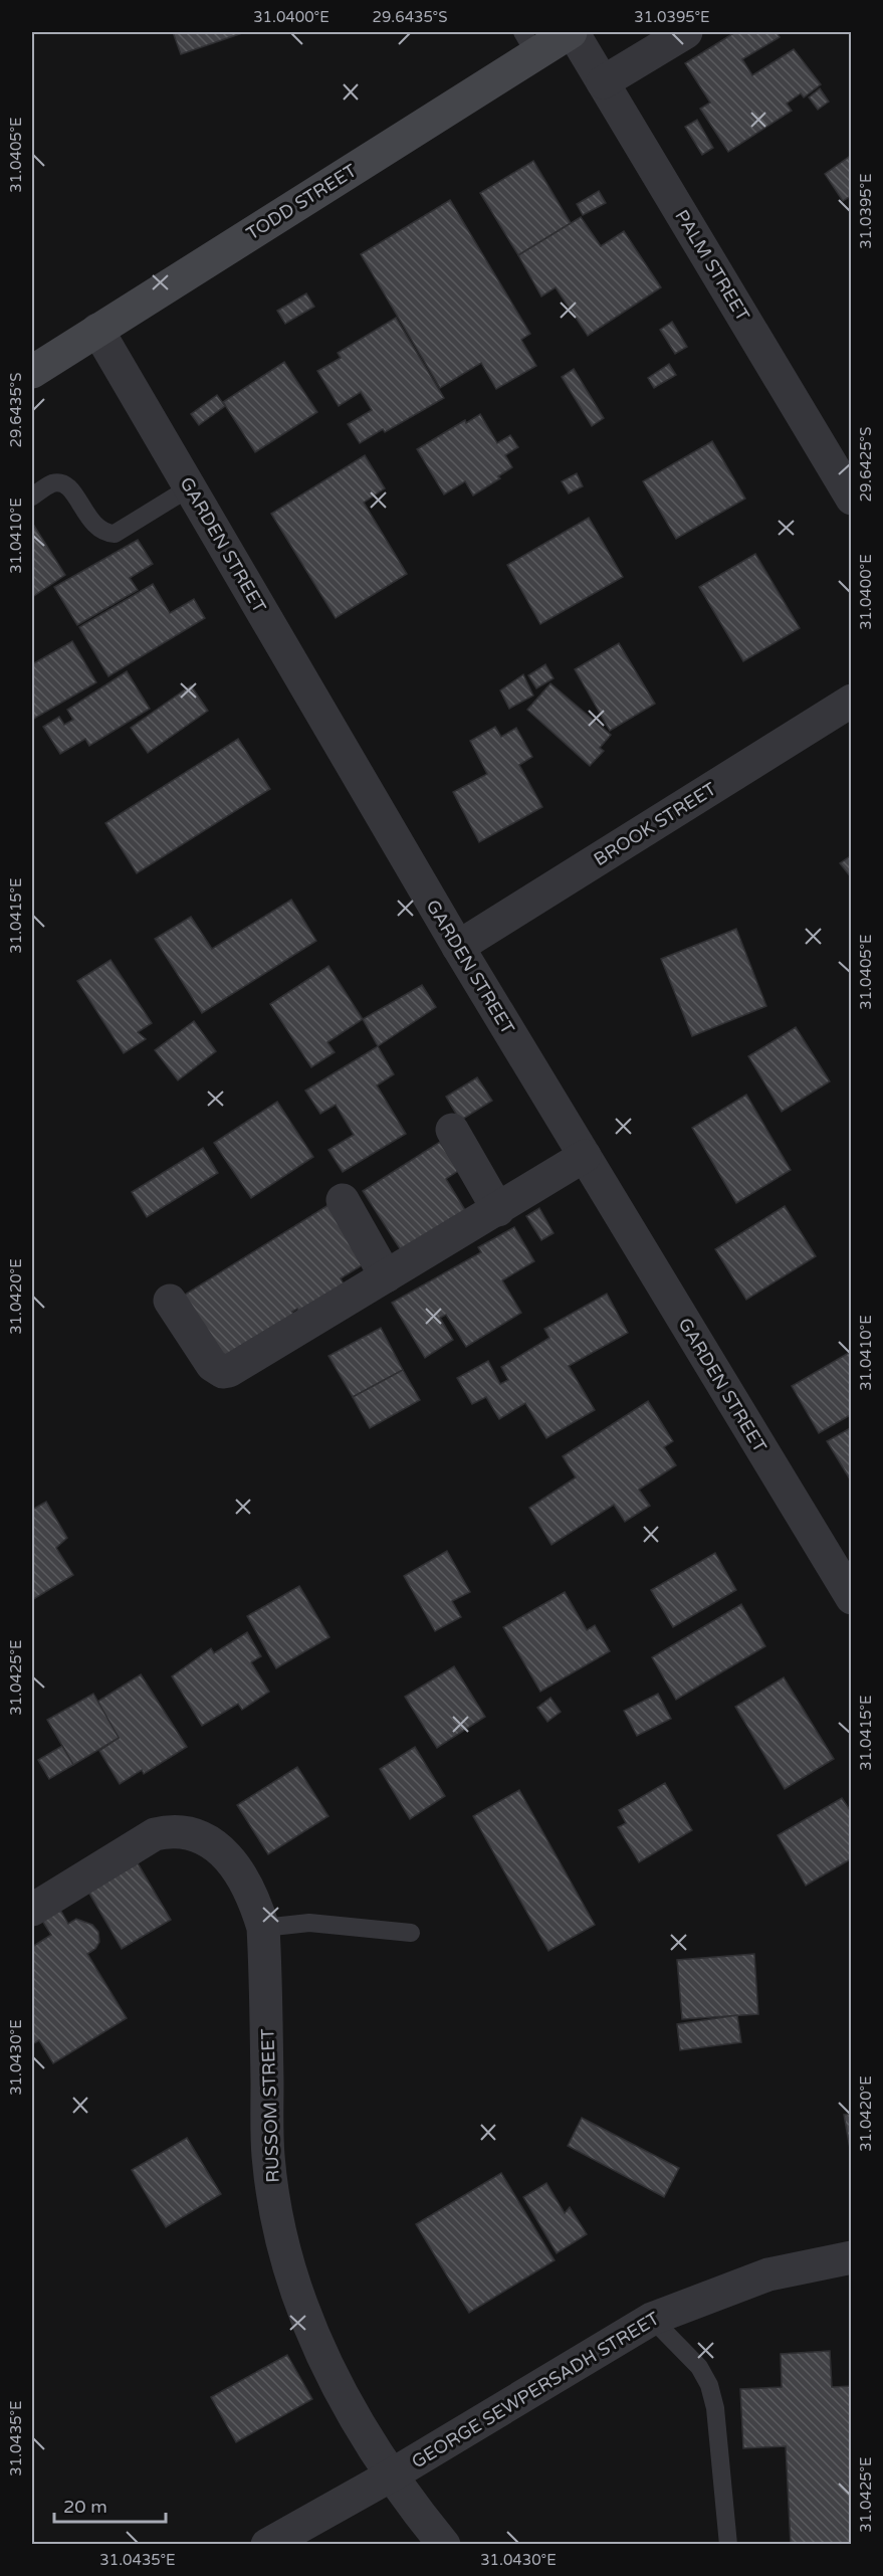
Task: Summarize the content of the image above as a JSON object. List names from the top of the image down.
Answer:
{
  "streets": {
    "street": [
      "TODD STREET",
      "PALM STREET",
      "GARDEN STREET",
      "BROOK STREET",
      "RUSSOM STREET",
      "GEORGE SEWPERSADH STREET"
    ]
  },
  "crossings": [
    ["TODD STREET", "PALM STREET"],
    ["TODD STREET", "GARDEN STREET"],
    ["GARDEN STREET", "BROOK STREET"],
    ["RUSSOM STREET", "GEORGE SEWPERSADH STREET"]
  ],
  "scale_bar": "20 m",
  "coordinates": [
    "31.0400°E",
    "29.6435°S",
    "31.0395°E",
    "31.0405°E",
    "29.6425°S",
    "31.0410°E",
    "31.0415°E",
    "31.0420°E",
    "31.0425°E",
    "31.0430°E",
    "31.0435°E"
  ]
}
